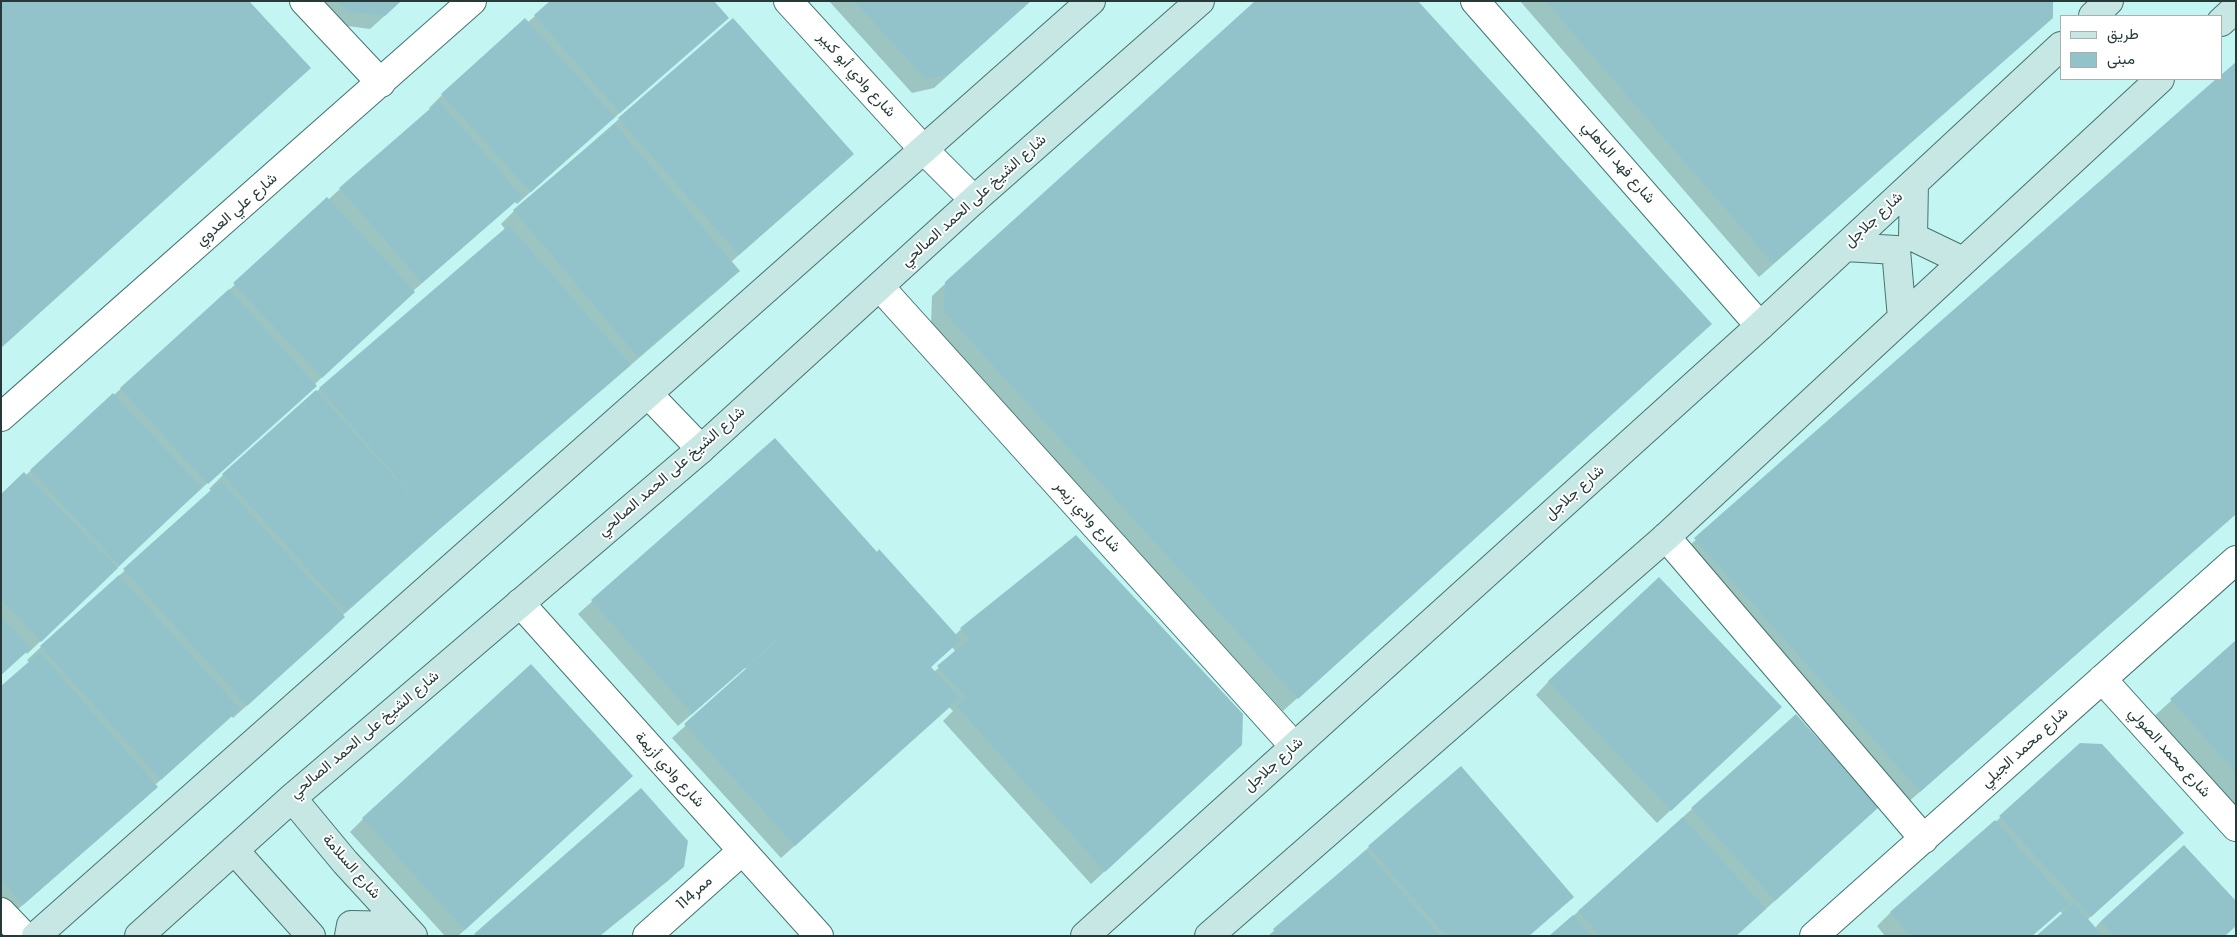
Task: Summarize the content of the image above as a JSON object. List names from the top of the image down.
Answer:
{
  "streets": {
    "street": [
      "شارع وادي أبو كبير",
      "شارع فهد الباهلي",
      "شارع الشيخ على الحمد الصالحي",
      "شارع علي العدوي",
      "شارع جلاجل",
      "شارع وادي زيمر",
      "شارع محمد الجيلي",
      "شارع محمد الصولي",
      "شارع وادي أزيمة",
      "شارع السلامة",
      "ممر114"
    ]
  },
  "crossings": [
    ["شارع وادي أبو كبير", "شارع الشيخ على الحمد الصالحي"],
    ["شارع فهد الباهلي", "شارع جلاجل"],
    ["شارع الشيخ على الحمد الصالحي", "شارع وادي زيمر"],
    ["شارع الشيخ على الحمد الصالحي", "شارع وادي أزيمة"],
    ["شارع الشيخ على الحمد الصالحي", "شارع السلامة"],
    ["شارع جلاجل", "شارع وادي زيمر"],
    ["شارع محمد الجيلي", "شارع محمد الصولي"],
    ["شارع وادي أزيمة", "ممر114"]
  ],
  "legend": ["طريق", "مبنى"]
}
